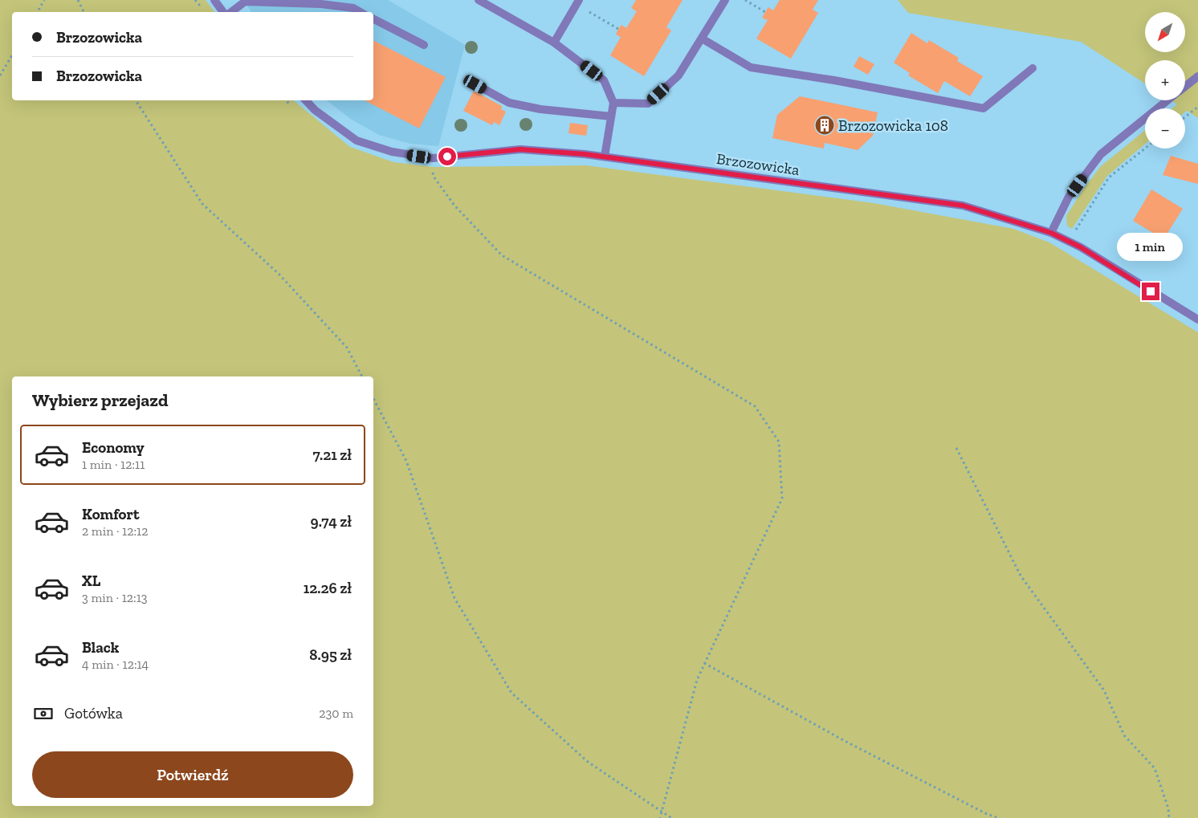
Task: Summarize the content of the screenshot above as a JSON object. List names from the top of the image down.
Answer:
{
  "streets": {
    "street": ["Brzozowicka"]
  },
  "places": {
    "building": ["Brzozowicka 108"]
  },
  "north": "bottom left",
  "page": {
    "map_buttons": ["+", "−"],
    "banner": ["Brzozowicka", "Brzozowicka"],
    "bubble": "1 min",
    "heading": "Wybierz przejazd",
    "list": [
      {
        "name": "Economy",
        "note": "1 min · 12:11",
        "value": "7.21 zł"
      },
      {
        "name": "Komfort",
        "note": "2 min · 12:12",
        "value": "9.74 zł"
      },
      {
        "name": "XL",
        "note": "3 min · 12:13",
        "value": "12.26 zł"
      },
      {
        "name": "Black",
        "note": "4 min · 12:14",
        "value": "8.95 zł"
      }
    ],
    "pay": ["Gotówka", "230 m"],
    "buttons": "Potwierdź"
  }
}
